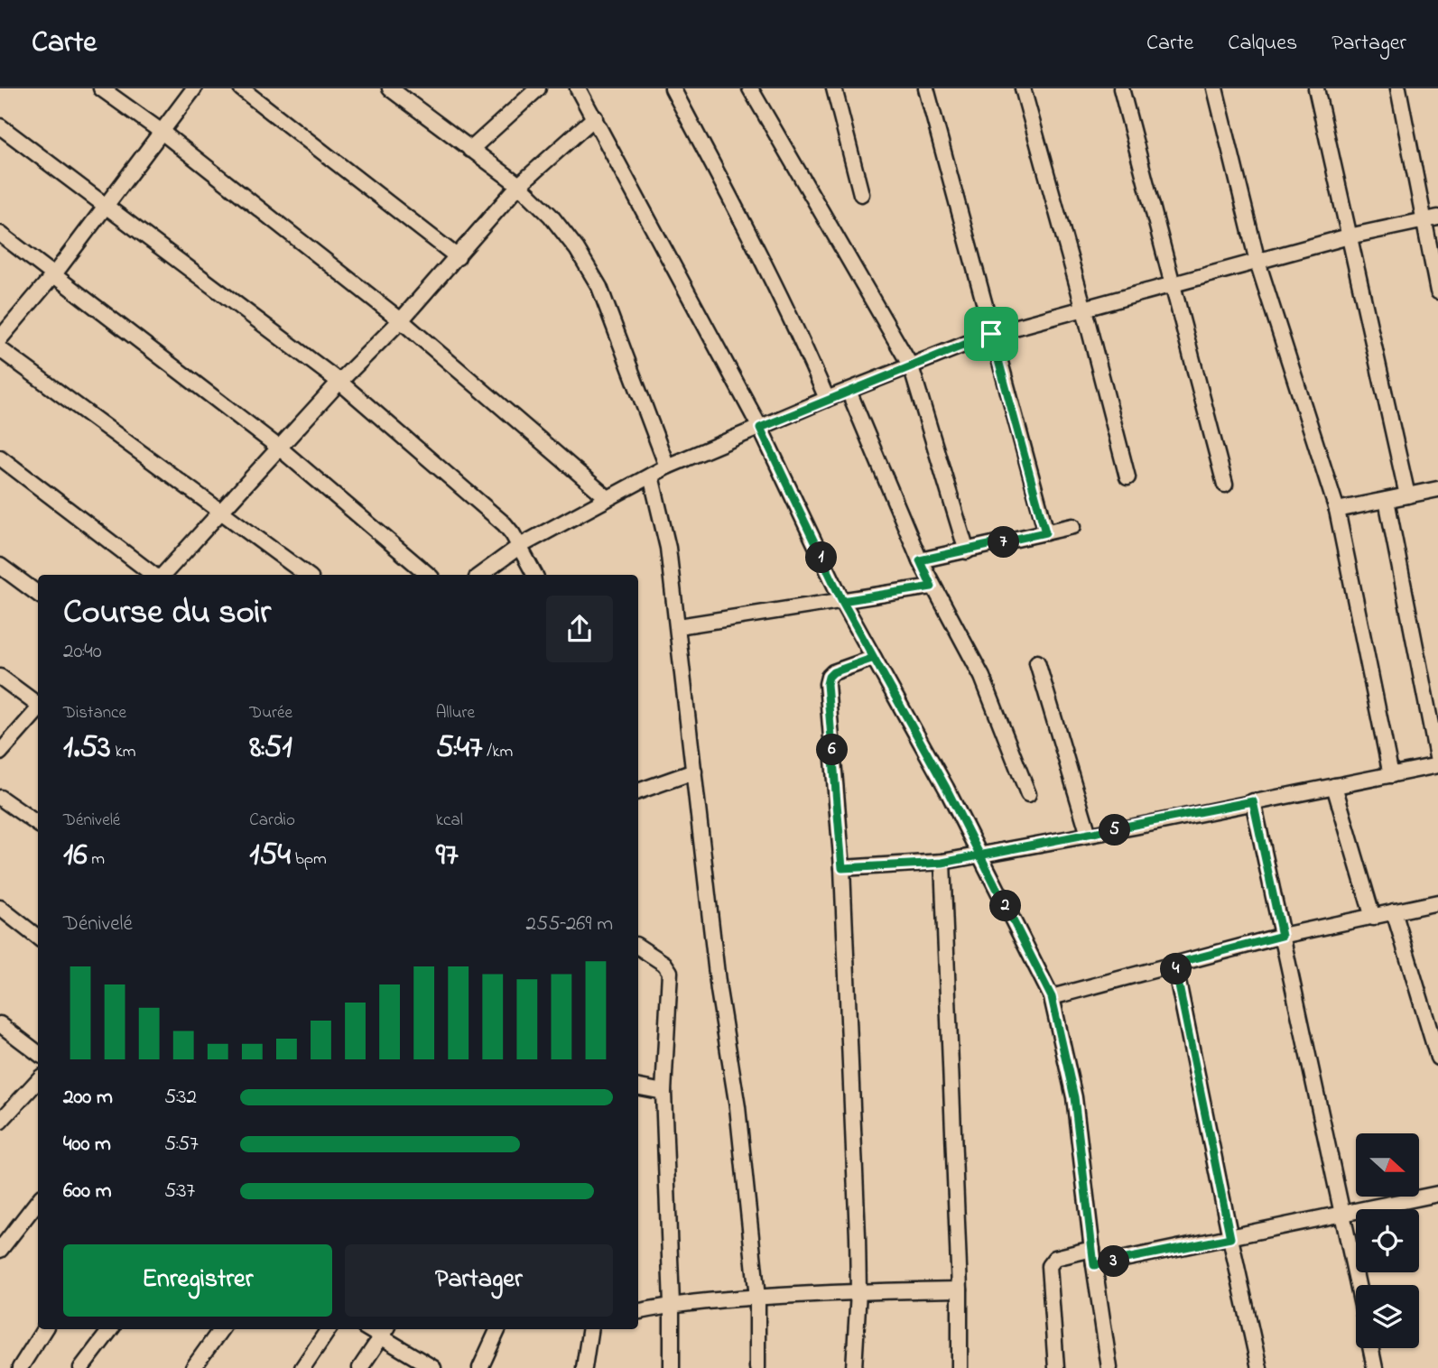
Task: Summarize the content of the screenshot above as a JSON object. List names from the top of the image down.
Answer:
{
  "north": "right",
  "page": {
    "header": "Carte",
    "nav": ["Carte", "Calques", "Partager"],
    "pins": [
      "7",
      "1",
      "6",
      "5",
      "2",
      "4",
      "3"
    ],
    "heading": ["Course du soir", "20:40"],
    "stats": [
      ["Distance", "1.53 km"],
      ["Durée", "8:51"],
      ["Allure", "5:47 /km"],
      ["Dénivelé", "16 m"],
      ["Cardio", "154 bpm"],
      ["kcal", "97"]
    ],
    "chart": ["Dénivelé", "255–269 m"],
    "list": [
      {
        "name": "200 m",
        "note": "5:32"
      },
      {
        "name": "400 m",
        "note": "5:57"
      },
      {
        "name": "600 m",
        "note": "5:37"
      }
    ],
    "buttons": ["Enregistrer", "Partager"]
  }
}
